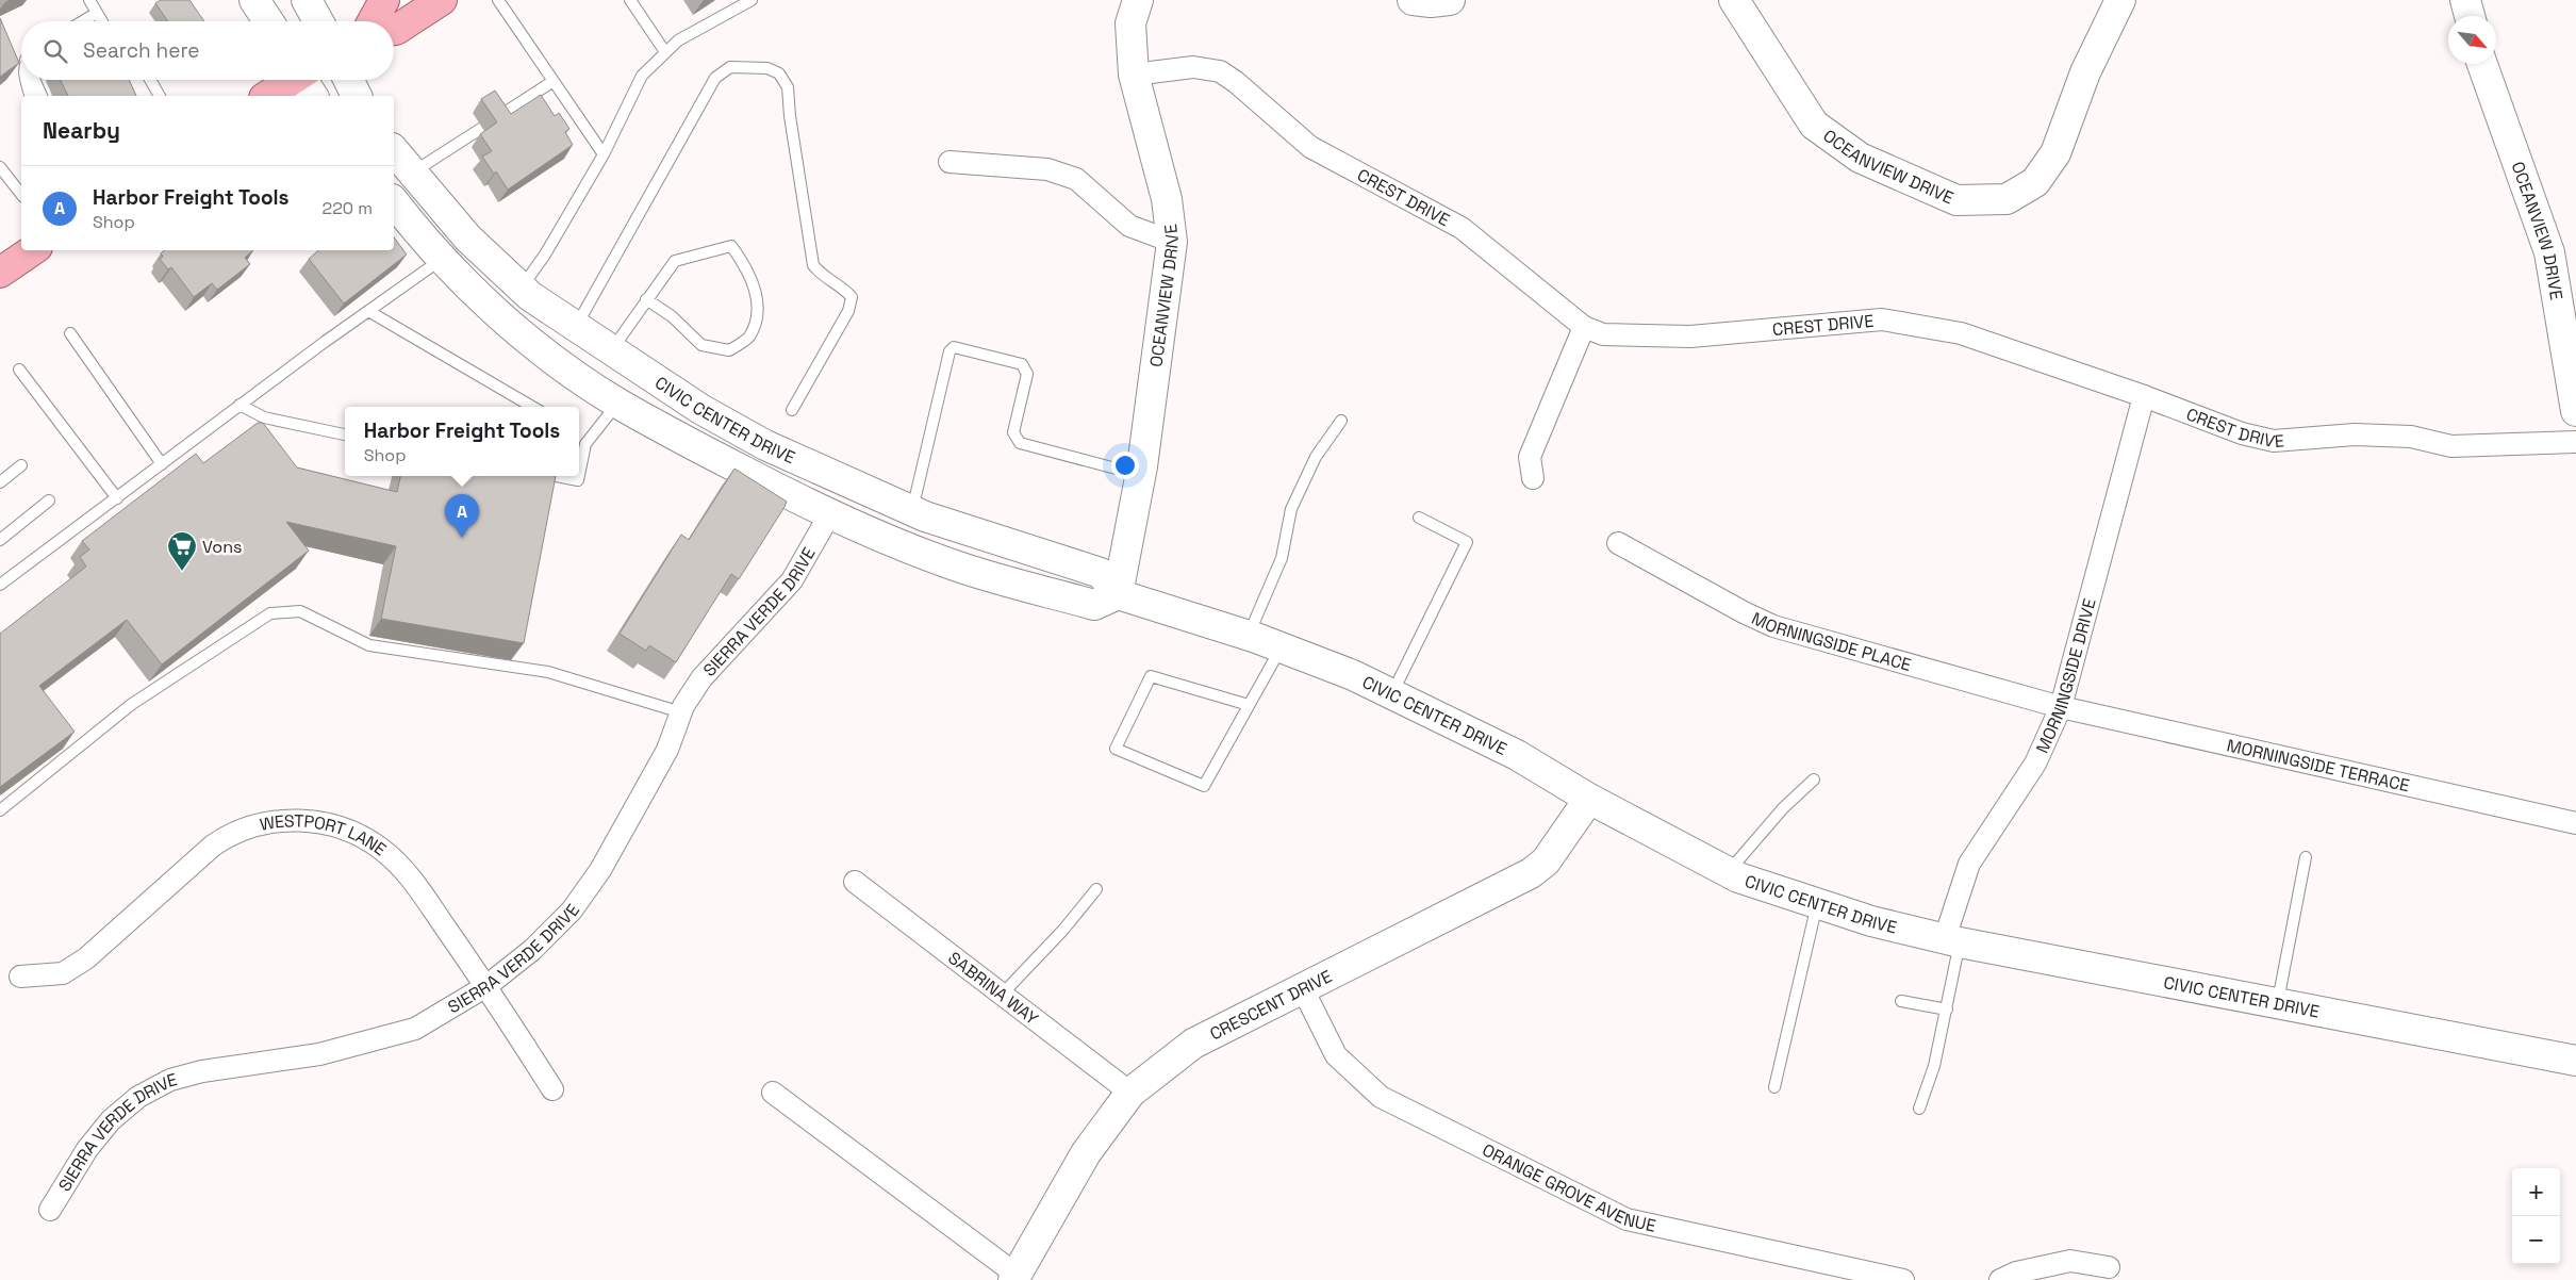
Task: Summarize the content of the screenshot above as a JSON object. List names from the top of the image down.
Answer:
{
  "streets": {
    "main road": ["OCEANVIEW DRIVE", "CIVIC CENTER DRIVE", "CRESCENT DRIVE"],
    "street": [
      "CREST DRIVE",
      "SIERRA VERDE DRIVE",
      "MORNINGSIDE PLACE",
      "MORNINGSIDE DRIVE",
      "MORNINGSIDE TERRACE",
      "WESTPORT LANE",
      "SABRINA WAY",
      "ORANGE GROVE AVENUE"
    ]
  },
  "crossings": [
    ["OCEANVIEW DRIVE", "CREST DRIVE"],
    ["OCEANVIEW DRIVE", "CIVIC CENTER DRIVE"],
    ["CREST DRIVE", "MORNINGSIDE DRIVE"],
    ["CIVIC CENTER DRIVE", "SIERRA VERDE DRIVE"],
    ["CIVIC CENTER DRIVE", "MORNINGSIDE DRIVE"],
    ["CIVIC CENTER DRIVE", "CRESCENT DRIVE"],
    ["SIERRA VERDE DRIVE", "WESTPORT LANE"],
    ["MORNINGSIDE PLACE", "MORNINGSIDE DRIVE"],
    ["MORNINGSIDE PLACE", "MORNINGSIDE TERRACE"],
    ["MORNINGSIDE DRIVE", "MORNINGSIDE TERRACE"],
    ["SABRINA WAY", "CRESCENT DRIVE"],
    ["CRESCENT DRIVE", "ORANGE GROVE AVENUE"]
  ],
  "places": {
    "supermarket": ["Vons"]
  },
  "north": "bottom right",
  "page": {
    "search": "Search here",
    "heading": "Nearby",
    "list": [
      {
        "mark": "A",
        "name": "Harbor Freight Tools",
        "note": "Shop",
        "value": "220 m"
      }
    ],
    "popup": ["Harbor Freight Tools", "Shop"],
    "pins": "A",
    "map_buttons": ["+", "−"]
  }
}
